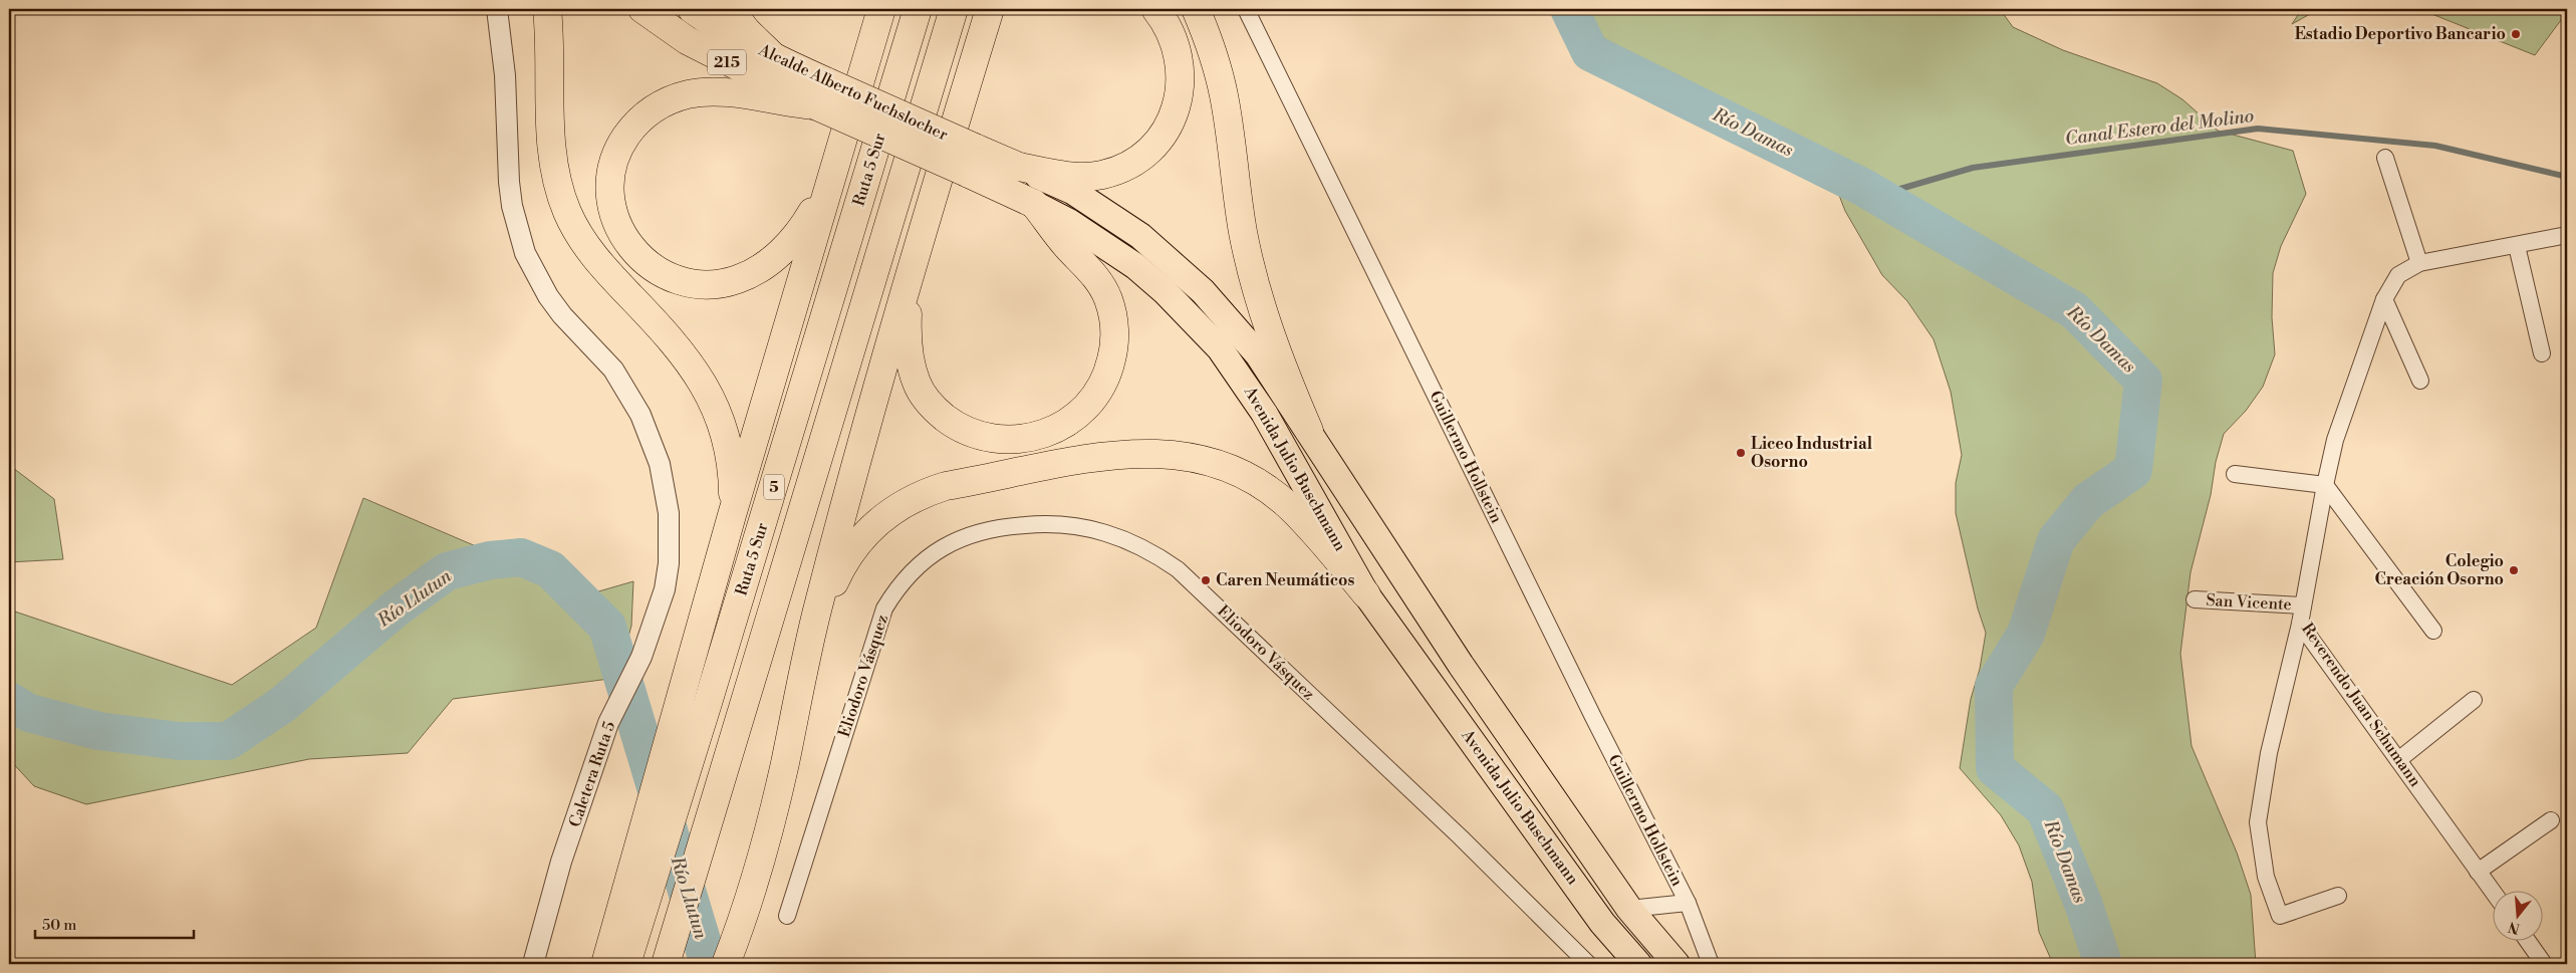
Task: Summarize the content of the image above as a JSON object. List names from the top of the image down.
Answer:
{
  "streets": {
    "highway": [
      "215",
      "Alcalde Alberto Fuchslocher",
      "Ruta 5 Sur",
      "Avenida Julio Buschmann",
      "5"
    ],
    "street": [
      "Guillermo Hollstein",
      "San Vicente",
      "Eliodoro Vásquez",
      "Reverendo Juan Schumann",
      "Caletera Ruta 5"
    ]
  },
  "crossings": [
    ["Alcalde Alberto Fuchslocher", "Avenida Julio Buschmann"],
    ["Guillermo Hollstein", "Avenida Julio Buschmann"],
    ["San Vicente", "Reverendo Juan Schumann"]
  ],
  "water": ["Canal Estero del Molino", "Río Damas", "Río Llutun"],
  "places": [
    "Estadio Deportivo Bancario",
    "Liceo Industrial Osorno",
    "Colegio Creación Osorno",
    "Caren Neumáticos"
  ],
  "scale_bar": "50 m",
  "north": "bottom"
}
